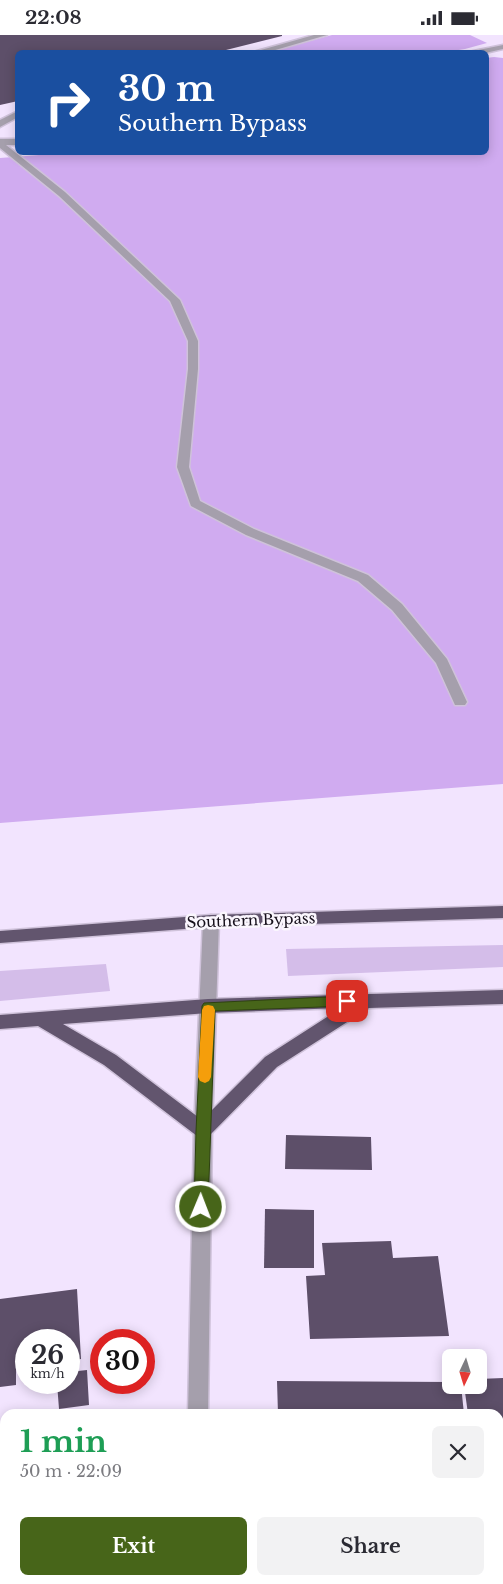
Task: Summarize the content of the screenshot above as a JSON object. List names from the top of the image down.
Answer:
{
  "streets": {
    "highway": ["Southern Bypass"]
  },
  "north": "bottom",
  "page": {
    "status": "22:08",
    "turn": ["30 m", "Southern Bypass"],
    "speed": "26 km/h",
    "limit": "30",
    "heading": ["1 min", "50 m · 22:09"],
    "buttons": ["Exit", "Share"]
  }
}
